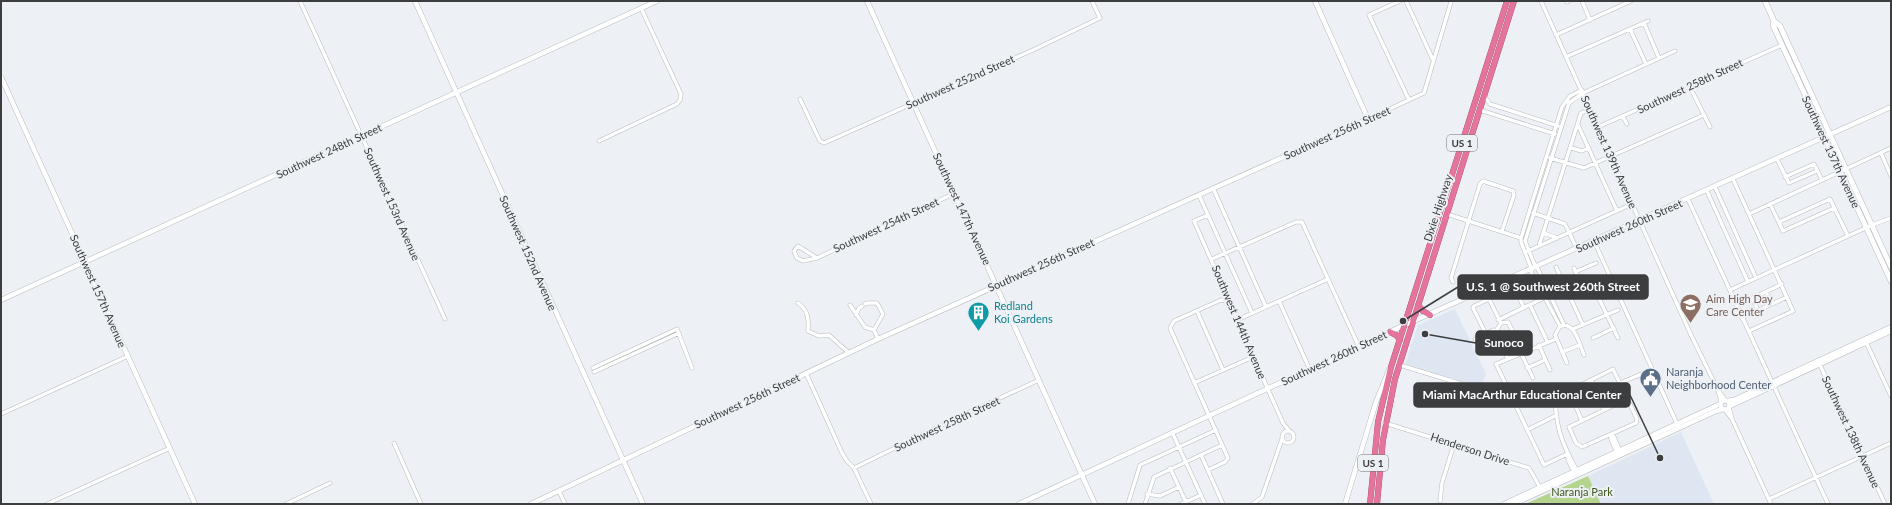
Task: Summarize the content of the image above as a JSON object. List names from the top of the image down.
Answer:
{
  "streets": {
    "highway": ["US 1", "Dixie Highway"],
    "main road": ["Southwest 137th Avenue"],
    "street": [
      "Southwest 252nd Street",
      "Southwest 258th Street",
      "Southwest 256th Street",
      "Southwest 248th Street",
      "Southwest 139th Avenue",
      "Southwest 153rd Avenue",
      "Southwest 147th Avenue",
      "Southwest 254th Street",
      "Southwest 260th Street",
      "Southwest 152nd Avenue",
      "Southwest 157th Avenue",
      "Southwest 144th Avenue",
      "Southwest 138th Avenue",
      "Henderson Drive"
    ]
  },
  "crossings": [
    ["Southwest 252nd Street", "Southwest 147th Avenue"],
    ["Southwest 258th Street", "Southwest 139th Avenue"],
    ["Southwest 258th Street", "Southwest 137th Avenue"],
    ["Southwest 258th Street", "Southwest 147th Avenue"],
    ["Southwest 256th Street", "Southwest 147th Avenue"],
    ["Southwest 256th Street", "Southwest 152nd Avenue"],
    ["US 1", "Dixie Highway"],
    ["US 1", "Henderson Drive"],
    ["Southwest 248th Street", "Southwest 153rd Avenue"],
    ["Southwest 248th Street", "Southwest 152nd Avenue"],
    ["Southwest 248th Street", "Southwest 157th Avenue"],
    ["Southwest 139th Avenue", "Southwest 260th Street"],
    ["Southwest 137th Avenue", "Southwest 260th Street"],
    ["Dixie Highway", "Southwest 260th Street"],
    ["Dixie Highway", "Henderson Drive"],
    ["Southwest 147th Avenue", "Southwest 254th Street"],
    ["Southwest 147th Avenue", "Southwest 260th Street"],
    ["Southwest 260th Street", "Southwest 144th Avenue"]
  ],
  "parks": ["Naranja Park"],
  "places": {
    "other": ["U.S. 1 @ Southwest 260th Street", "Sunoco", "Miami MacArthur Educational Center"],
    "school or university": ["Aim High Day Care Center"],
    "building": ["Redland Koi Gardens"],
    "public building": ["Naranja Neighborhood Center"]
  }
}
